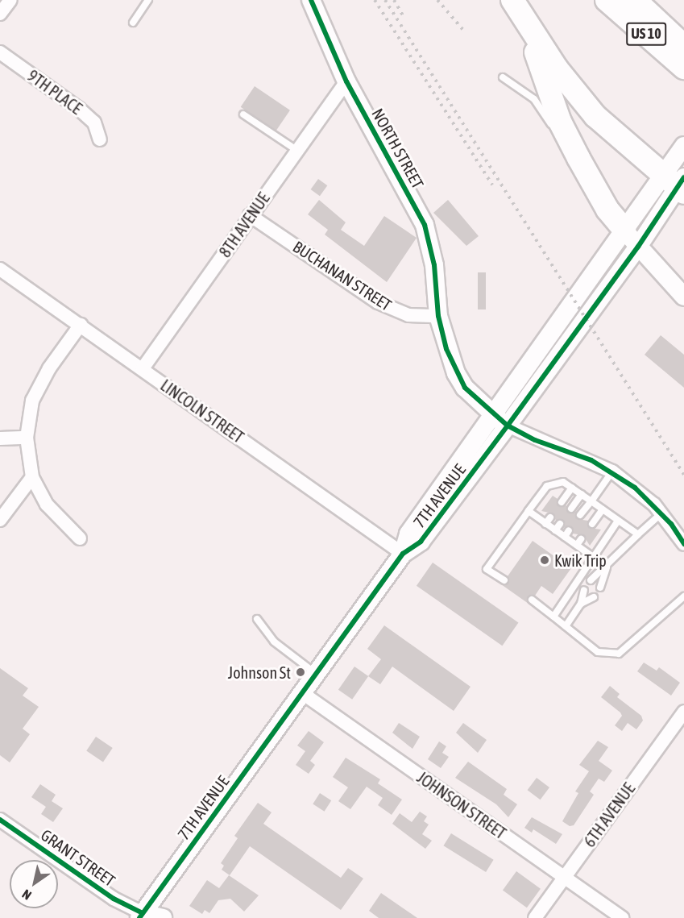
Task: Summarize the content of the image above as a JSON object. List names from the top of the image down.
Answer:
{
  "streets": {
    "highway": ["US 10"],
    "street": [
      "9TH PLACE",
      "NORTH STREET",
      "8TH AVENUE",
      "BUCHANAN STREET",
      "LINCOLN STREET",
      "7TH AVENUE",
      "JOHNSON STREET",
      "6TH AVENUE",
      "GRANT STREET"
    ]
  },
  "crossings": [
    ["NORTH STREET", "8TH AVENUE"],
    ["NORTH STREET", "BUCHANAN STREET"],
    ["8TH AVENUE", "BUCHANAN STREET"],
    ["8TH AVENUE", "LINCOLN STREET"],
    ["LINCOLN STREET", "7TH AVENUE"],
    ["7TH AVENUE", "JOHNSON STREET"],
    ["7TH AVENUE", "GRANT STREET"],
    ["JOHNSON STREET", "6TH AVENUE"]
  ],
  "places": ["Kwik Trip", "Johnson St"],
  "north": "bottom left"
}
